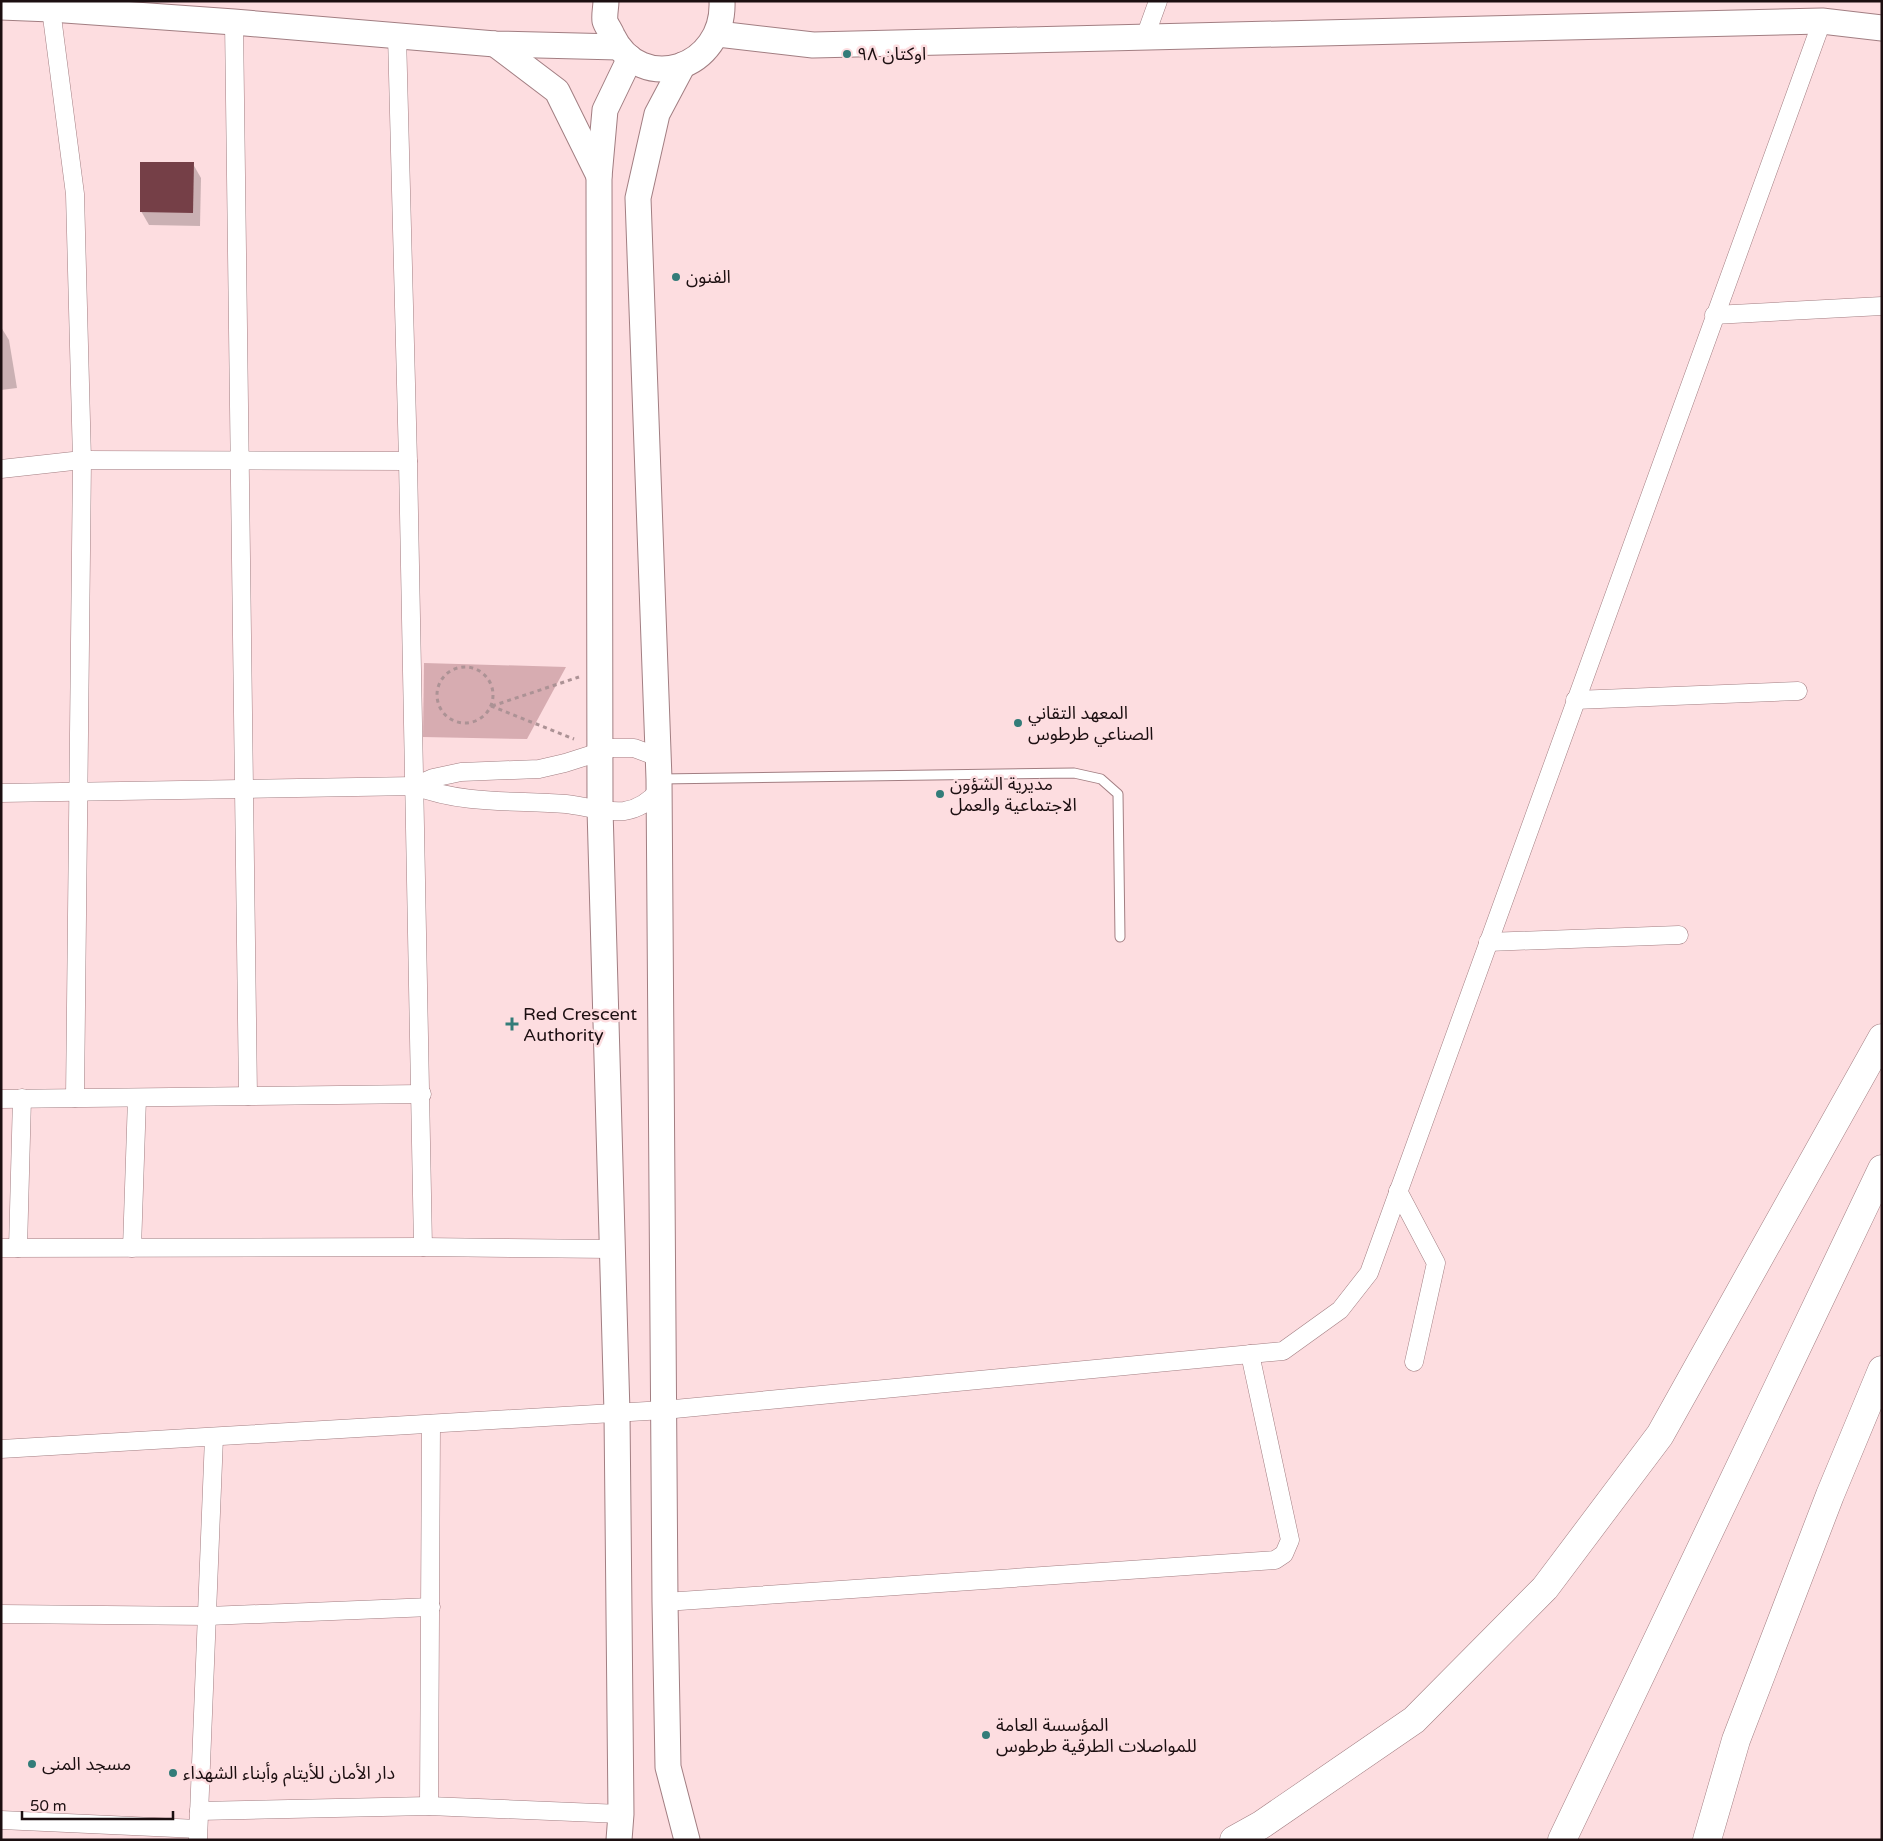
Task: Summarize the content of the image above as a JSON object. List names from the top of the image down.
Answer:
{
  "places": {
    "other": [
      "اوكتان ٩٨",
      "الفنون",
      "المعهد التقاني الصناعي طرطوس",
      "مديرية الشؤون الاجتماعية والعمل",
      "المؤسسة العامة للمواصلات الطرقية طرطوس",
      "مسجد المنى",
      "دار الأمان للأيتام وأبناء الشهداء"
    ],
    "health": ["Red Crescent Authority"]
  },
  "scale_bar": "50 m"
}
